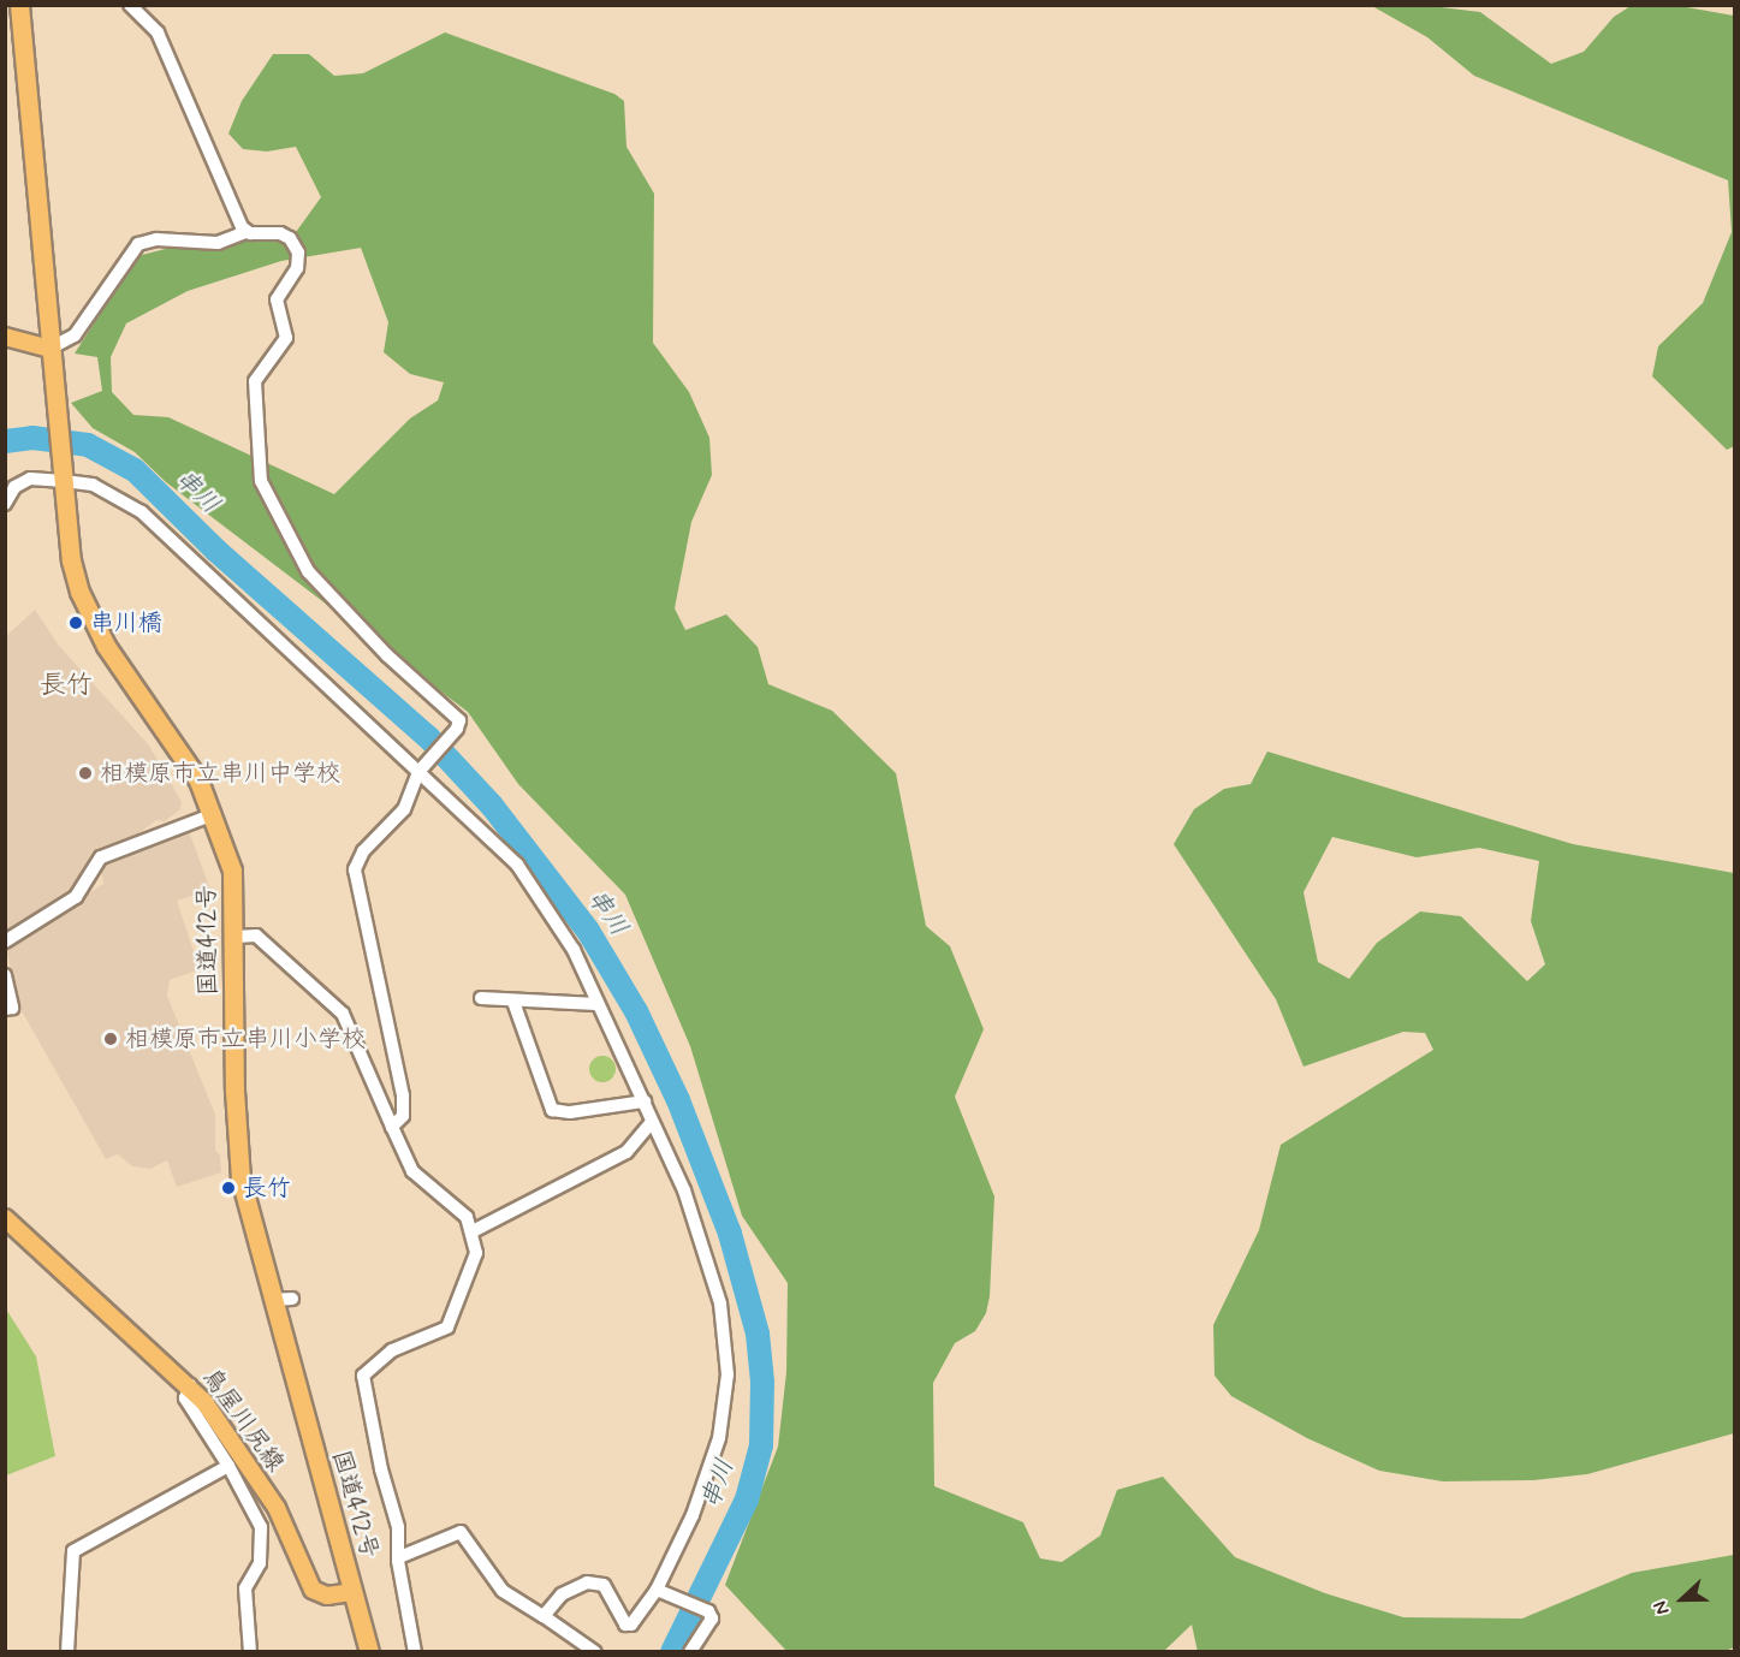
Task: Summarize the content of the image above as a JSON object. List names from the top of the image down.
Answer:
{
  "streets": {
    "highway": ["国道412号"],
    "main road": ["鳥屋川尻線"]
  },
  "crossings": [
    ["国道412号", "鳥屋川尻線"]
  ],
  "districts": ["長竹"],
  "water": ["串川"],
  "places": [
    "串川橋",
    "相模原市立串川中学校",
    "相模原市立串川小学校",
    "長竹"
  ],
  "north": "left"
}
